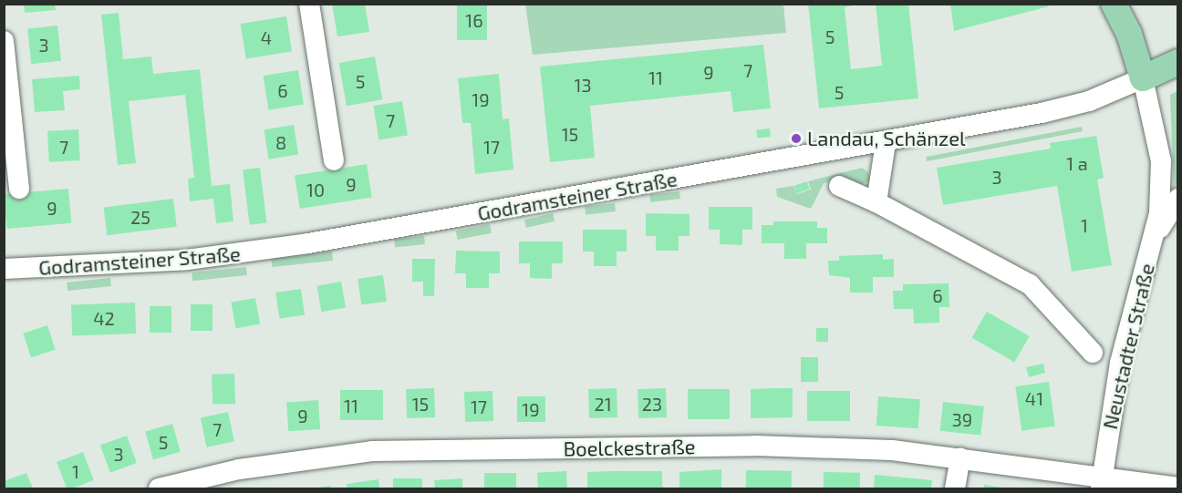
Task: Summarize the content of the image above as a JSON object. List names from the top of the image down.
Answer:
{
  "streets": {
    "street": ["Godramsteiner Straße", "Neustadter Straße", "Boelckestraße"]
  },
  "crossings": [
    ["Godramsteiner Straße", "Neustadter Straße"],
    ["Neustadter Straße", "Boelckestraße"]
  ],
  "places": ["Landau, Schänzel"],
  "house_numbers": [
    "16",
    "5",
    "4",
    "3",
    "7",
    "9",
    "11",
    "5",
    "13",
    "6",
    "5",
    "19",
    "7",
    "15",
    "8",
    "7",
    "17",
    "1 a",
    "3",
    "9",
    "10",
    "9",
    "25",
    "1",
    "6",
    "42",
    "41",
    "15",
    "21",
    "23",
    "11",
    "17",
    "19",
    "9",
    "39",
    "7",
    "5",
    "3",
    "1"
  ]
}
